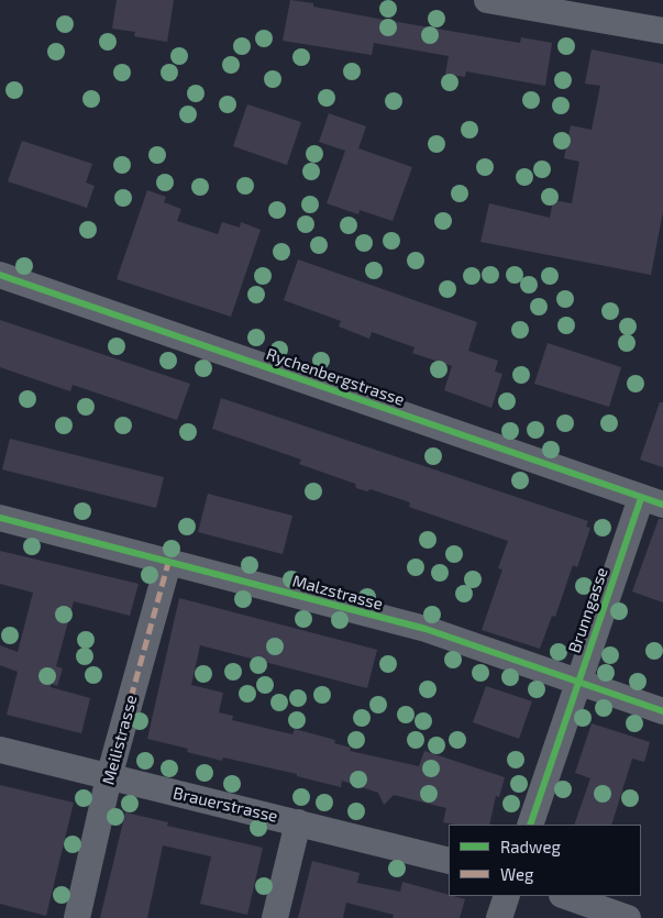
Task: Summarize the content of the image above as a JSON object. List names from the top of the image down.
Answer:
{
  "streets": {
    "street": [
      "Rychenbergstrasse",
      "Malzstrasse",
      "Brunngasse",
      "Meilistrasse",
      "Brauerstrasse"
    ]
  },
  "crossings": [
    ["Rychenbergstrasse", "Brunngasse"],
    ["Malzstrasse", "Brunngasse"],
    ["Malzstrasse", "Meilistrasse"],
    ["Meilistrasse", "Brauerstrasse"]
  ],
  "legend": ["Radweg", "Weg"]
}
